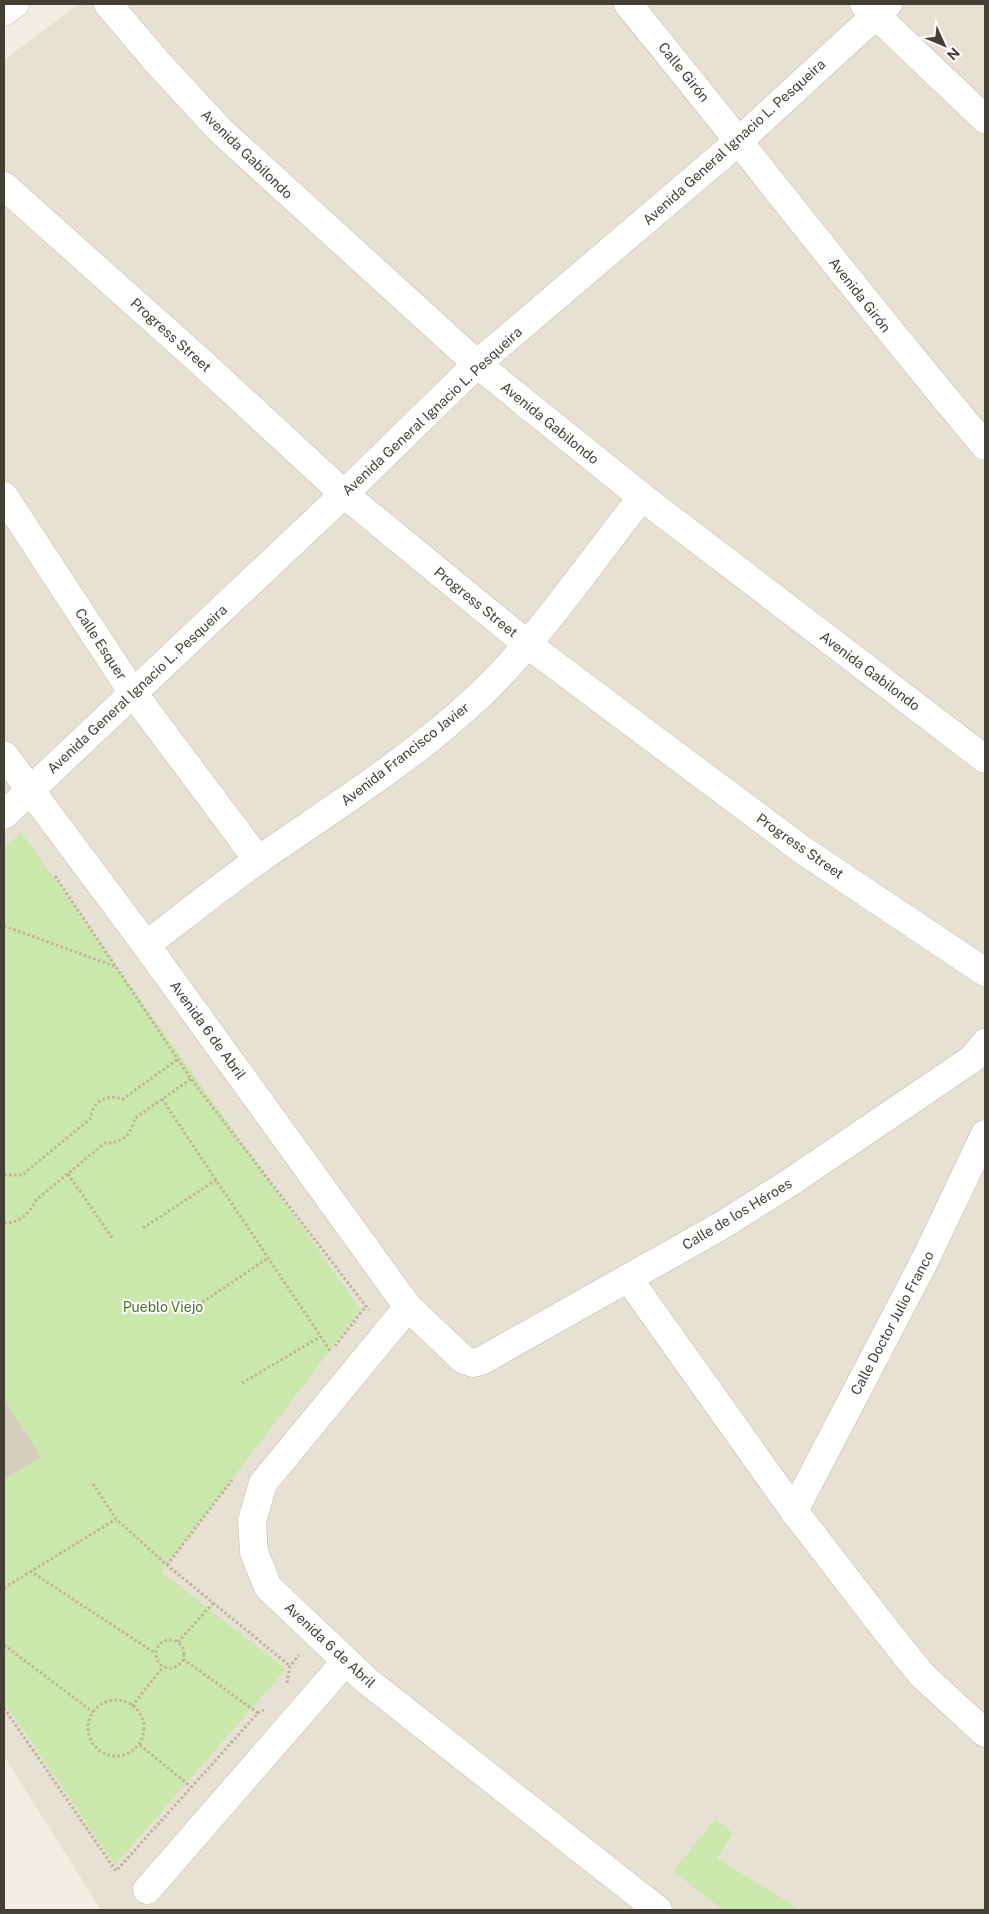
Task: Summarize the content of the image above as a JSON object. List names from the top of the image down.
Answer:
{
  "streets": {
    "street": [
      "Calle Girón",
      "Avenida General Ignacio L. Pesqueira",
      "Avenida Gabilondo",
      "Avenida Girón",
      "Progress Street",
      "Calle Esquer",
      "Avenida Francisco Javier",
      "Avenida 6 de Abril",
      "Calle de los Héroes",
      "Calle Doctor Julio Franco"
    ]
  },
  "crossings": [
    ["Calle Girón", "Avenida General Ignacio L. Pesqueira"],
    ["Calle Girón", "Avenida Girón"],
    ["Avenida General Ignacio L. Pesqueira", "Avenida Gabilondo"],
    ["Avenida General Ignacio L. Pesqueira", "Avenida Girón"],
    ["Avenida General Ignacio L. Pesqueira", "Progress Street"],
    ["Avenida General Ignacio L. Pesqueira", "Calle Esquer"],
    ["Avenida General Ignacio L. Pesqueira", "Avenida 6 de Abril"],
    ["Avenida Gabilondo", "Avenida Francisco Javier"],
    ["Progress Street", "Avenida Francisco Javier"],
    ["Calle Esquer", "Avenida Francisco Javier"],
    ["Avenida Francisco Javier", "Avenida 6 de Abril"],
    ["Avenida 6 de Abril", "Calle de los Héroes"]
  ],
  "parks": ["Pueblo Viejo"],
  "north": "bottom right"
}
